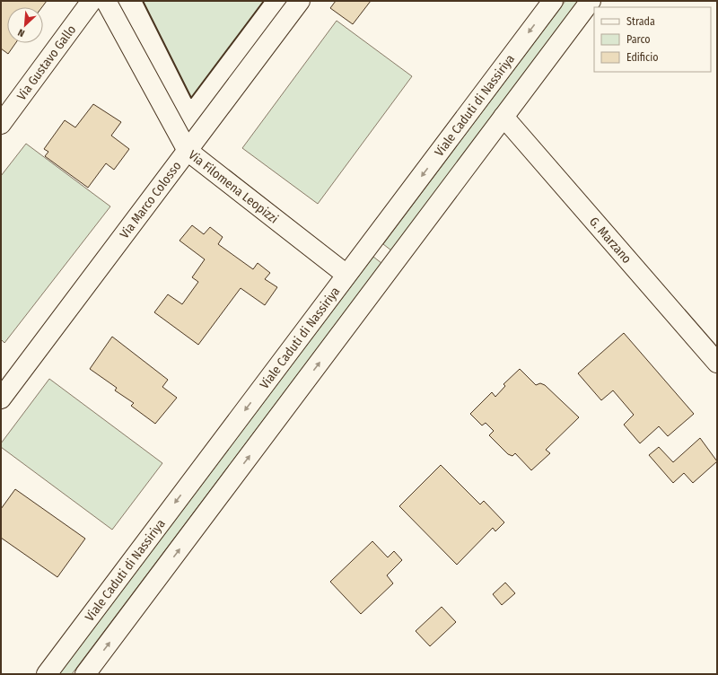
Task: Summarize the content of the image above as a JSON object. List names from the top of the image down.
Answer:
{
  "streets": {
    "main road": [
      "Via Gustavo Gallo",
      "Viale Caduti di Nassiriya",
      "Via Filomena Leopizzi",
      "Via Marco Colosso",
      "G. Marzano"
    ]
  },
  "crossings": [
    ["Viale Caduti di Nassiriya", "Via Filomena Leopizzi"],
    ["Via Filomena Leopizzi", "Via Marco Colosso"]
  ],
  "legend": ["Strada", "Parco", "Edificio"],
  "north": "bottom left"
}
